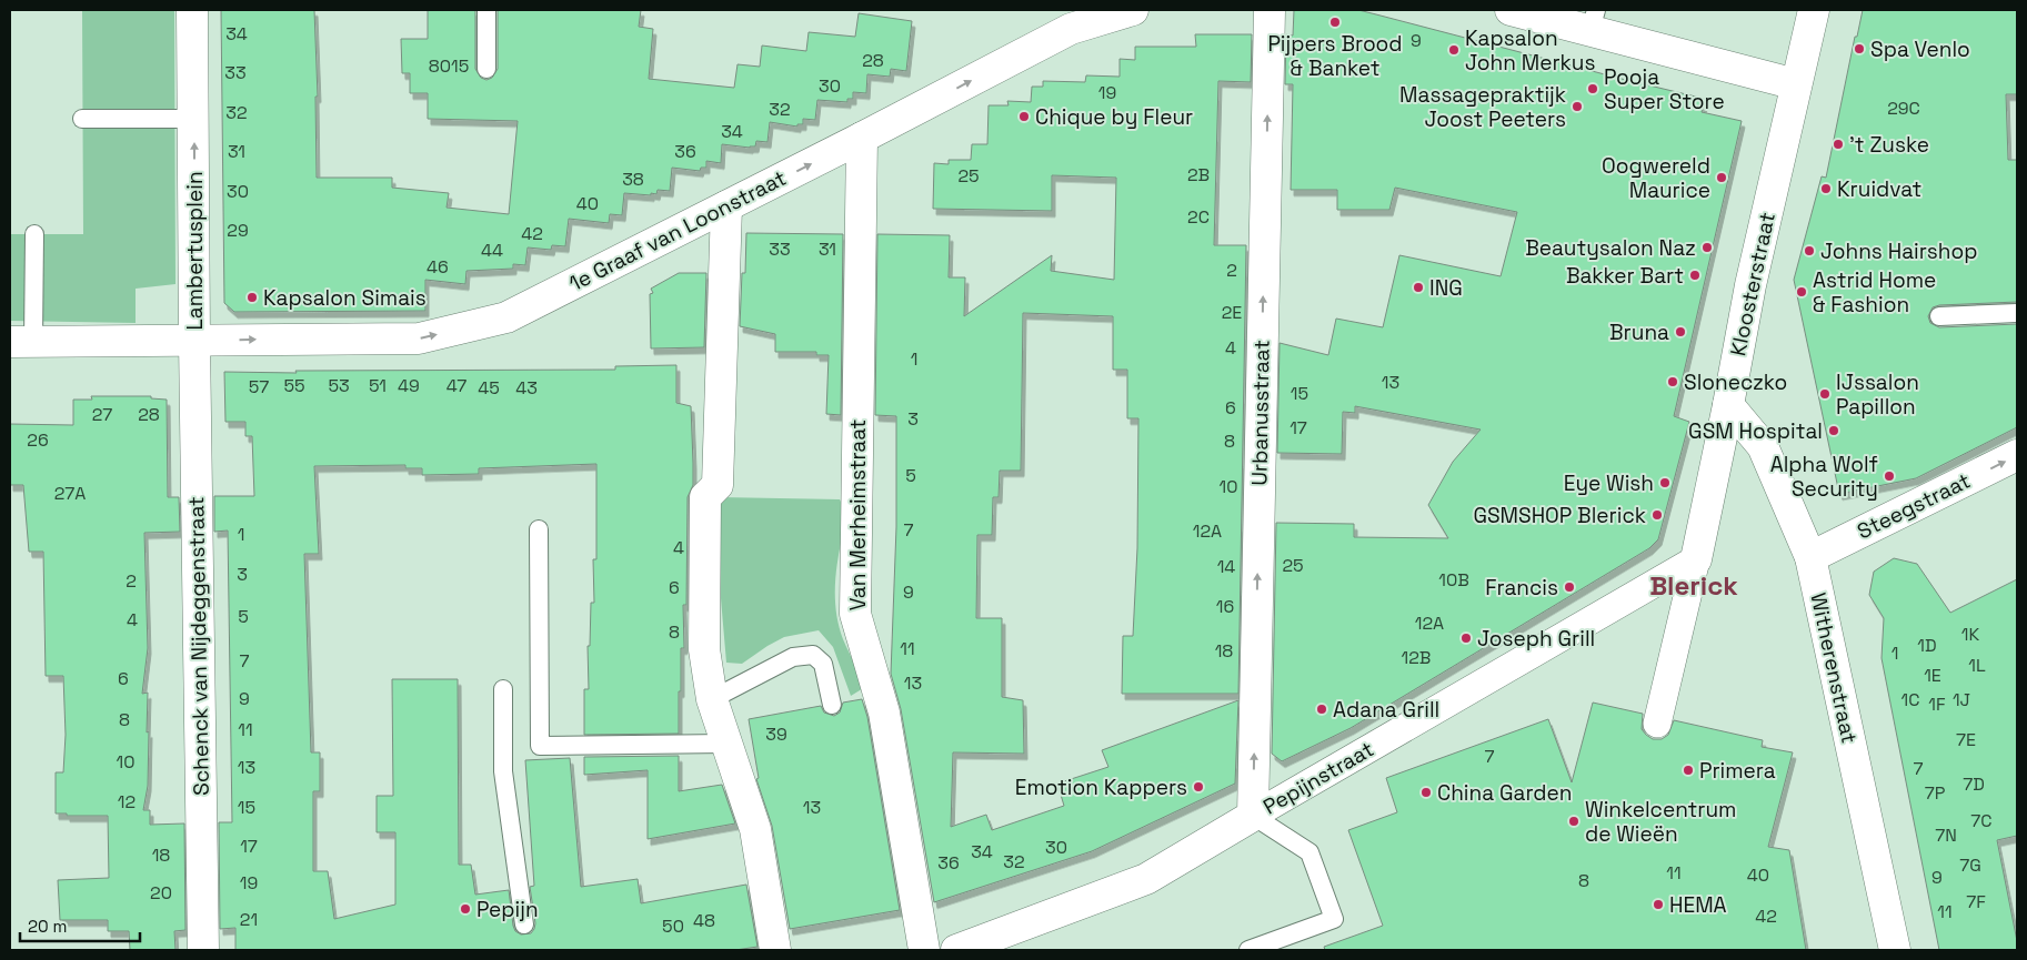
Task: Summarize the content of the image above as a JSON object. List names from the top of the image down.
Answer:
{
  "streets": {
    "street": [
      "1e Graaf van Loonstraat",
      "Lambertusplein",
      "Kloosterstraat",
      "Urbanusstraat",
      "Steegstraat",
      "Van Merheimstraat",
      "Schenck van Nijdeggenstraat",
      "Witherenstraat",
      "Pepijnstraat"
    ]
  },
  "crossings": [
    ["1e Graaf van Loonstraat", "Lambertusplein"],
    ["1e Graaf van Loonstraat", "Van Merheimstraat"],
    ["1e Graaf van Loonstraat", "Schenck van Nijdeggenstraat"],
    ["Lambertusplein", "Schenck van Nijdeggenstraat"],
    ["Kloosterstraat", "Witherenstraat"],
    ["Kloosterstraat", "Pepijnstraat"],
    ["Urbanusstraat", "Pepijnstraat"],
    ["Steegstraat", "Witherenstraat"]
  ],
  "one_way": [
    "1e Graaf van Loonstraat",
    "Lambertusplein",
    "Urbanusstraat",
    "Steegstraat"
  ],
  "districts": ["Blerick"],
  "places": [
    "Pijpers Brood & Banket",
    "Spa Venlo",
    "Kapsalon John Merkus",
    "Pooja Super Store",
    "Massagepraktijk Joost Peeters",
    "Chique by Fleur",
    "'t Zuske",
    "Oogwereld Maurice",
    "Kruidvat",
    "Beautysalon Naz",
    "Johns Hairshop",
    "Bakker Bart",
    "ING",
    "Astrid Home & Fashion",
    "Kapsalon Simais",
    "Bruna",
    "Sloneczko",
    "IJssalon Papillon",
    "GSM Hospital",
    "Alpha Wolf Security",
    "Eye Wish",
    "GSMSHOP Blerick",
    "Francis",
    "Joseph Grill",
    "Adana Grill",
    "Primera",
    "Emotion Kappers",
    "China Garden",
    "Winkelcentrum de Wieën",
    "HEMA",
    "Pepijn"
  ],
  "house_numbers": [
    "34",
    "9",
    "28",
    "8015",
    "33",
    "30",
    "19",
    "29C",
    "32",
    "32",
    "34",
    "31",
    "36",
    "2B",
    "25",
    "38",
    "30",
    "40",
    "2C",
    "29",
    "42",
    "33",
    "31",
    "44",
    "46",
    "2",
    "2E",
    "4",
    "1",
    "13",
    "55",
    "53",
    "51",
    "49",
    "47",
    "57",
    "45",
    "43",
    "15",
    "6",
    "27",
    "28",
    "3",
    "17",
    "26",
    "8",
    "5",
    "10",
    "27A",
    "7",
    "12A",
    "1",
    "4",
    "25",
    "14",
    "3",
    "10B",
    "2",
    "6",
    "9",
    "16",
    "5",
    "4",
    "12A",
    "8",
    "1K",
    "1D",
    "11",
    "18",
    "1",
    "12B",
    "7",
    "1L",
    "1E",
    "6",
    "13",
    "9",
    "1C",
    "1J",
    "1F",
    "8",
    "11",
    "39",
    "7E",
    "7",
    "10",
    "13",
    "7",
    "7D",
    "7P",
    "12",
    "15",
    "13",
    "7C",
    "7N",
    "17",
    "30",
    "34",
    "18",
    "32",
    "36",
    "7G",
    "11",
    "40",
    "9",
    "8",
    "19",
    "20",
    "7F",
    "11",
    "42",
    "21",
    "48",
    "50"
  ],
  "scale_bar": "20 m"
}
